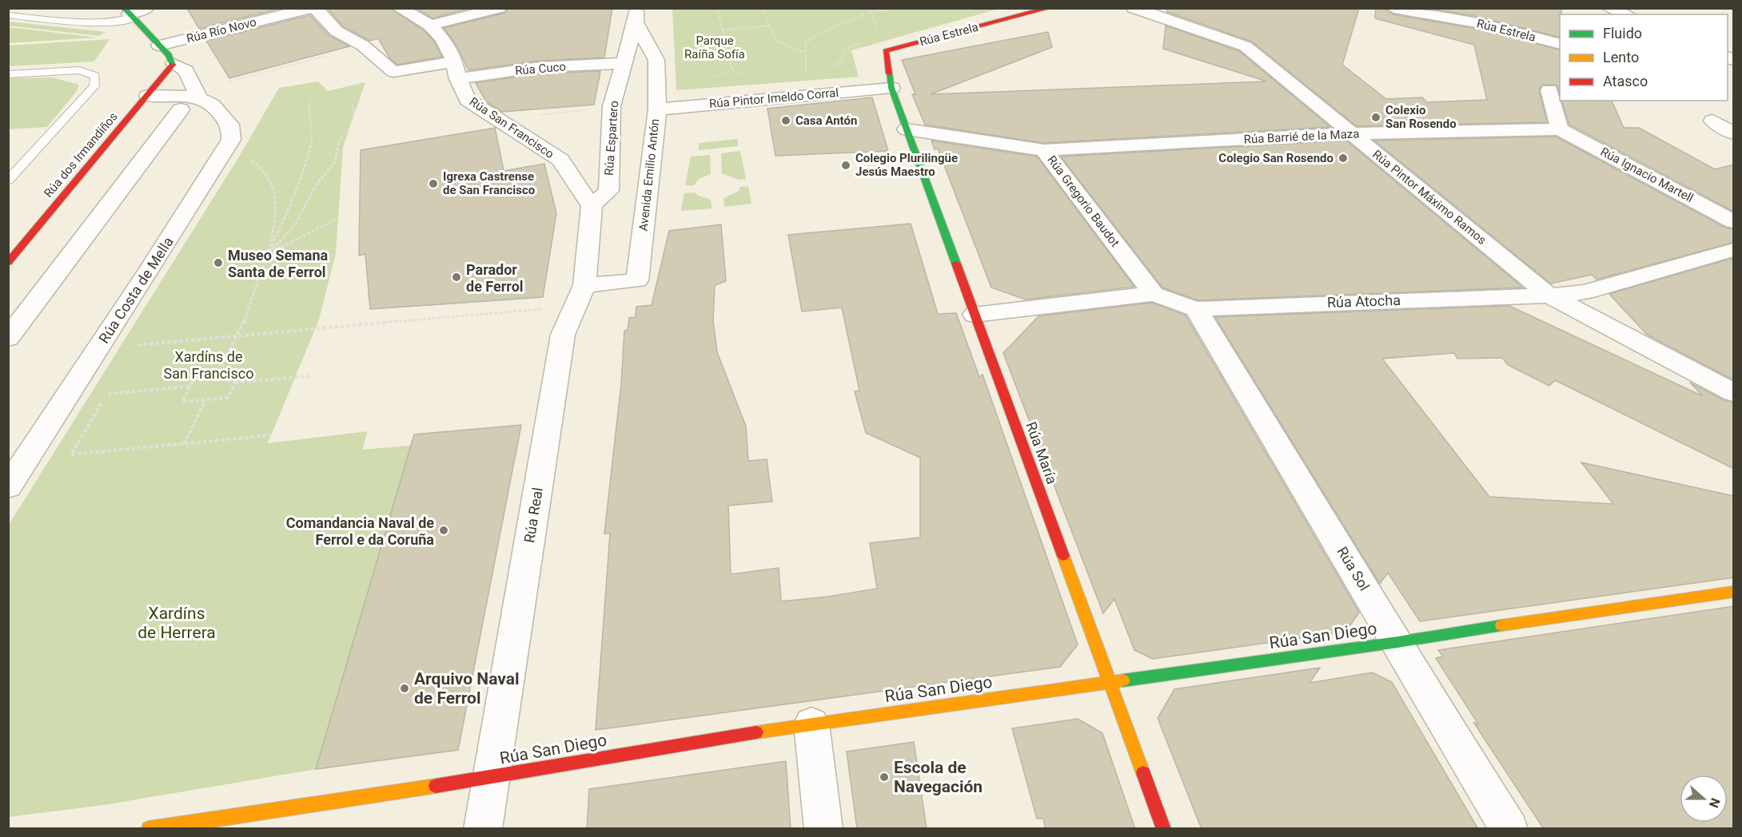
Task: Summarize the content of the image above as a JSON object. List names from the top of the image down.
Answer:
{
  "streets": {
    "street": [
      "Rúa Río Novo",
      "Rúa Estrela",
      "Rúa Cuco",
      "Rúa Pintor Imeldo Corral",
      "Rúa San Francisco",
      "Rúa Barrié de la Maza",
      "Rúa Espartero",
      "Rúa dos Irmandiños",
      "Avenida Emilio Antón",
      "Rúa Ignacio Martell",
      "Rúa Pintor Máximo Ramos",
      "Rúa Gregorio Baudot",
      "Rúa Costa de Mella",
      "Rúa Atocha",
      "Rúa María",
      "Rúa Real",
      "Rúa Sol",
      "Rúa San Diego"
    ]
  },
  "crossings": [
    ["Rúa Estrela", "Rúa Pintor Imeldo Corral"],
    ["Rúa Estrela", "Rúa María"],
    ["Rúa Cuco", "Rúa San Francisco"],
    ["Rúa Cuco", "Rúa Espartero"],
    ["Rúa Pintor Imeldo Corral", "Avenida Emilio Antón"],
    ["Rúa Pintor Imeldo Corral", "Rúa María"],
    ["Rúa San Francisco", "Rúa Espartero"],
    ["Rúa San Francisco", "Rúa Real"],
    ["Rúa Barrié de la Maza", "Rúa Ignacio Martell"],
    ["Rúa Barrié de la Maza", "Rúa Pintor Máximo Ramos"],
    ["Rúa Barrié de la Maza", "Rúa Gregorio Baudot"],
    ["Rúa Espartero", "Avenida Emilio Antón"],
    ["Rúa Espartero", "Rúa Real"],
    ["Rúa dos Irmandiños", "Rúa Costa de Mella"],
    ["Avenida Emilio Antón", "Rúa Real"],
    ["Rúa Pintor Máximo Ramos", "Rúa Atocha"],
    ["Rúa Gregorio Baudot", "Rúa Atocha"],
    ["Rúa Gregorio Baudot", "Rúa María"],
    ["Rúa Atocha", "Rúa María"],
    ["Rúa Atocha", "Rúa Sol"],
    ["Rúa María", "Rúa San Diego"],
    ["Rúa Real", "Rúa San Diego"],
    ["Rúa Sol", "Rúa San Diego"]
  ],
  "parks": ["Parque Raíña Sofía", "Xardíns de San Francisco", "Xardíns de Herrera"],
  "places": [
    "Colexio San Rosendo",
    "Casa Antón",
    "Colegio San Rosendo",
    "Colegio Plurilingüe Jesús Maestro",
    "Igrexa Castrense de San Francisco",
    "Museo Semana Santa de Ferrol",
    "Parador de Ferrol",
    "Comandancia Naval de Ferrol e da Coruña",
    "Arquivo Naval de Ferrol",
    "Escola de Navegación"
  ],
  "legend": ["Fluido", "Lento", "Atasco"],
  "north": "right"
}
